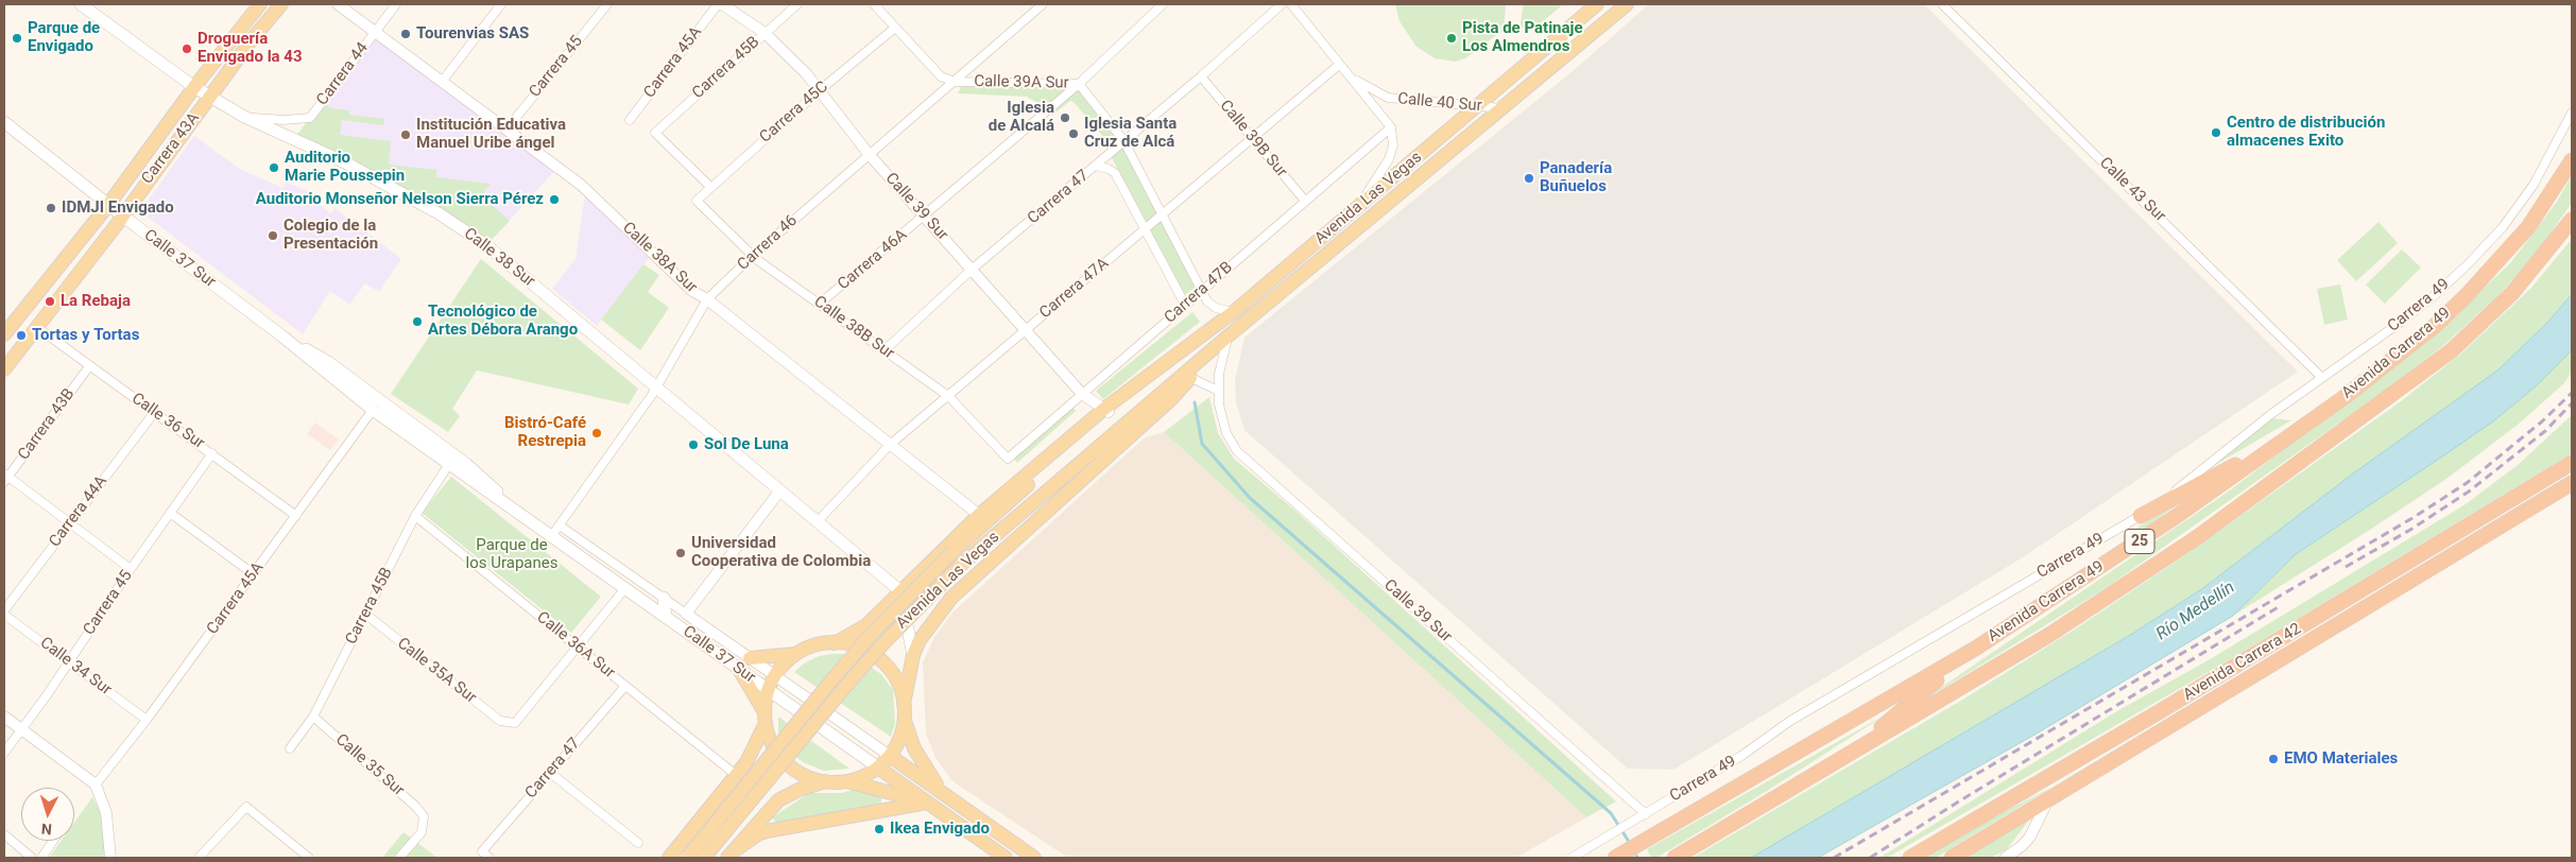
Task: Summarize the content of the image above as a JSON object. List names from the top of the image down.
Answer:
{
  "streets": {
    "highway": ["Avenida Carrera 49", "25", "Avenida Carrera 42"],
    "main road": [
      "Carrera 43A",
      "Avenida Las Vegas",
      "Calle 38 Sur",
      "Calle 37 Sur"
    ],
    "street": [
      "Carrera 45A",
      "Carrera 45",
      "Carrera 45B",
      "Carrera 44",
      "Calle 39A Sur",
      "Calle 40 Sur",
      "Carrera 45C",
      "Calle 39B Sur",
      "Calle 43 Sur",
      "Carrera 47",
      "Calle 39 Sur",
      "Carrera 46",
      "Calle 38A Sur",
      "Carrera 46A",
      "Carrera 47A",
      "Carrera 47B",
      "Carrera 49",
      "Calle 38B Sur",
      "Calle 36 Sur",
      "Carrera 43B",
      "Carrera 44A",
      "Calle 36A Sur",
      "Calle 34 Sur",
      "Calle 35A Sur",
      "Calle 35 Sur"
    ]
  },
  "crossings": [
    ["Carrera 45A", "Calle 39 Sur"],
    ["Carrera 45A", "Calle 37 Sur"],
    ["Carrera 45A", "Calle 36 Sur"],
    ["Carrera 45A", "Calle 34 Sur"],
    ["Carrera 45", "Calle 38A Sur"],
    ["Carrera 45", "Calle 36 Sur"],
    ["Carrera 45", "Calle 34 Sur"],
    ["Carrera 45B", "Carrera 45C"],
    ["Carrera 45B", "Calle 39 Sur"],
    ["Carrera 45B", "Calle 37 Sur"],
    ["Carrera 45B", "Calle 36A Sur"],
    ["Carrera 45B", "Calle 35A Sur"],
    ["Carrera 45B", "Calle 35 Sur"],
    ["Carrera 44", "Calle 38 Sur"],
    ["Carrera 44", "Calle 38A Sur"],
    ["Calle 39A Sur", "Carrera 45C"],
    ["Calle 39A Sur", "Carrera 47"],
    ["Calle 39A Sur", "Avenida Las Vegas"],
    ["Calle 39A Sur", "Carrera 46"],
    ["Calle 39A Sur", "Carrera 46A"],
    ["Calle 39A Sur", "Carrera 47A"],
    ["Calle 39A Sur", "Carrera 47B"],
    ["Calle 40 Sur", "Avenida Las Vegas"],
    ["Calle 40 Sur", "Carrera 47A"],
    ["Calle 40 Sur", "Carrera 47B"],
    ["Carrera 45C", "Calle 39 Sur"],
    ["Carrera 45C", "Calle 38B Sur"],
    ["Calle 39B Sur", "Carrera 47"],
    ["Calle 39B Sur", "Carrera 47A"],
    ["Calle 39B Sur", "Carrera 47B"],
    ["Carrera 43A", "Calle 38 Sur"],
    ["Carrera 43A", "Calle 37 Sur"],
    ["Carrera 43A", "Calle 36 Sur"],
    ["Calle 43 Sur", "Carrera 49"],
    ["Carrera 47", "Calle 39 Sur"],
    ["Carrera 47", "Calle 38B Sur"],
    ["Carrera 47", "Calle 36A Sur"],
    ["Avenida Las Vegas", "Calle 39 Sur"],
    ["Avenida Las Vegas", "Calle 38 Sur"],
    ["Avenida Las Vegas", "Calle 38A Sur"],
    ["Calle 39 Sur", "Carrera 46"],
    ["Calle 39 Sur", "Carrera 46A"],
    ["Calle 39 Sur", "Carrera 47A"],
    ["Calle 39 Sur", "Carrera 47B"],
    ["Calle 39 Sur", "Carrera 49"],
    ["Carrera 46", "Calle 38 Sur"],
    ["Carrera 46", "Calle 38A Sur"],
    ["Carrera 46", "Calle 37 Sur"],
    ["Carrera 46", "Calle 38B Sur"],
    ["Calle 38 Sur", "Carrera 47A"],
    ["Calle 38A Sur", "Carrera 47A"],
    ["Carrera 46A", "Calle 38B Sur"],
    ["Carrera 47A", "Calle 38B Sur"],
    ["Carrera 47B", "Calle 38B Sur"],
    ["Calle 36 Sur", "Carrera 43B"],
    ["Calle 36 Sur", "Carrera 44A"],
    ["Carrera 44A", "Calle 34 Sur"],
    ["Calle 36A Sur", "Calle 35A Sur"]
  ],
  "water": ["Río Medellín"],
  "parks": ["Parque de los Urapanes"],
  "places": [
    "Tourenvias SAS",
    "Parque de Envigado",
    "Pista de Patinaje Los Almendros",
    "Droguería Envigado la 43",
    "Iglesia de Alcalá",
    "Centro de distribución almacenes Exito",
    "Iglesia Santa Cruz de Alcá",
    "Institución Educativa Manuel Uribe ángel",
    "Auditorio Marie Poussepin",
    "Panadería Buñuelos",
    "Auditorio Monseñor Nelson Sierra Pérez",
    "IDMJI Envigado",
    "Colegio de la Presentación",
    "La Rebaja",
    "Tecnológico de Artes Débora Arango",
    "Tortas y Tortas",
    "Bistró-Café Restrepia",
    "Sol De Luna",
    "Universidad Cooperativa de Colombia",
    "EMO Materiales",
    "Ikea Envigado"
  ],
  "north": "bottom"
}
